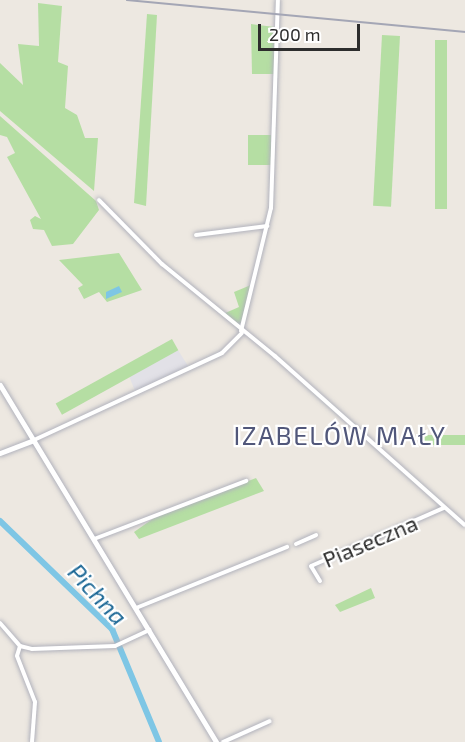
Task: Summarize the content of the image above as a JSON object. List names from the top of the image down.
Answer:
{
  "streets": {
    "street": ["Piaseczna"]
  },
  "districts": ["IZABELÓW MAŁY"],
  "water": ["Pichna"],
  "scale_bar": "200 m"
}
